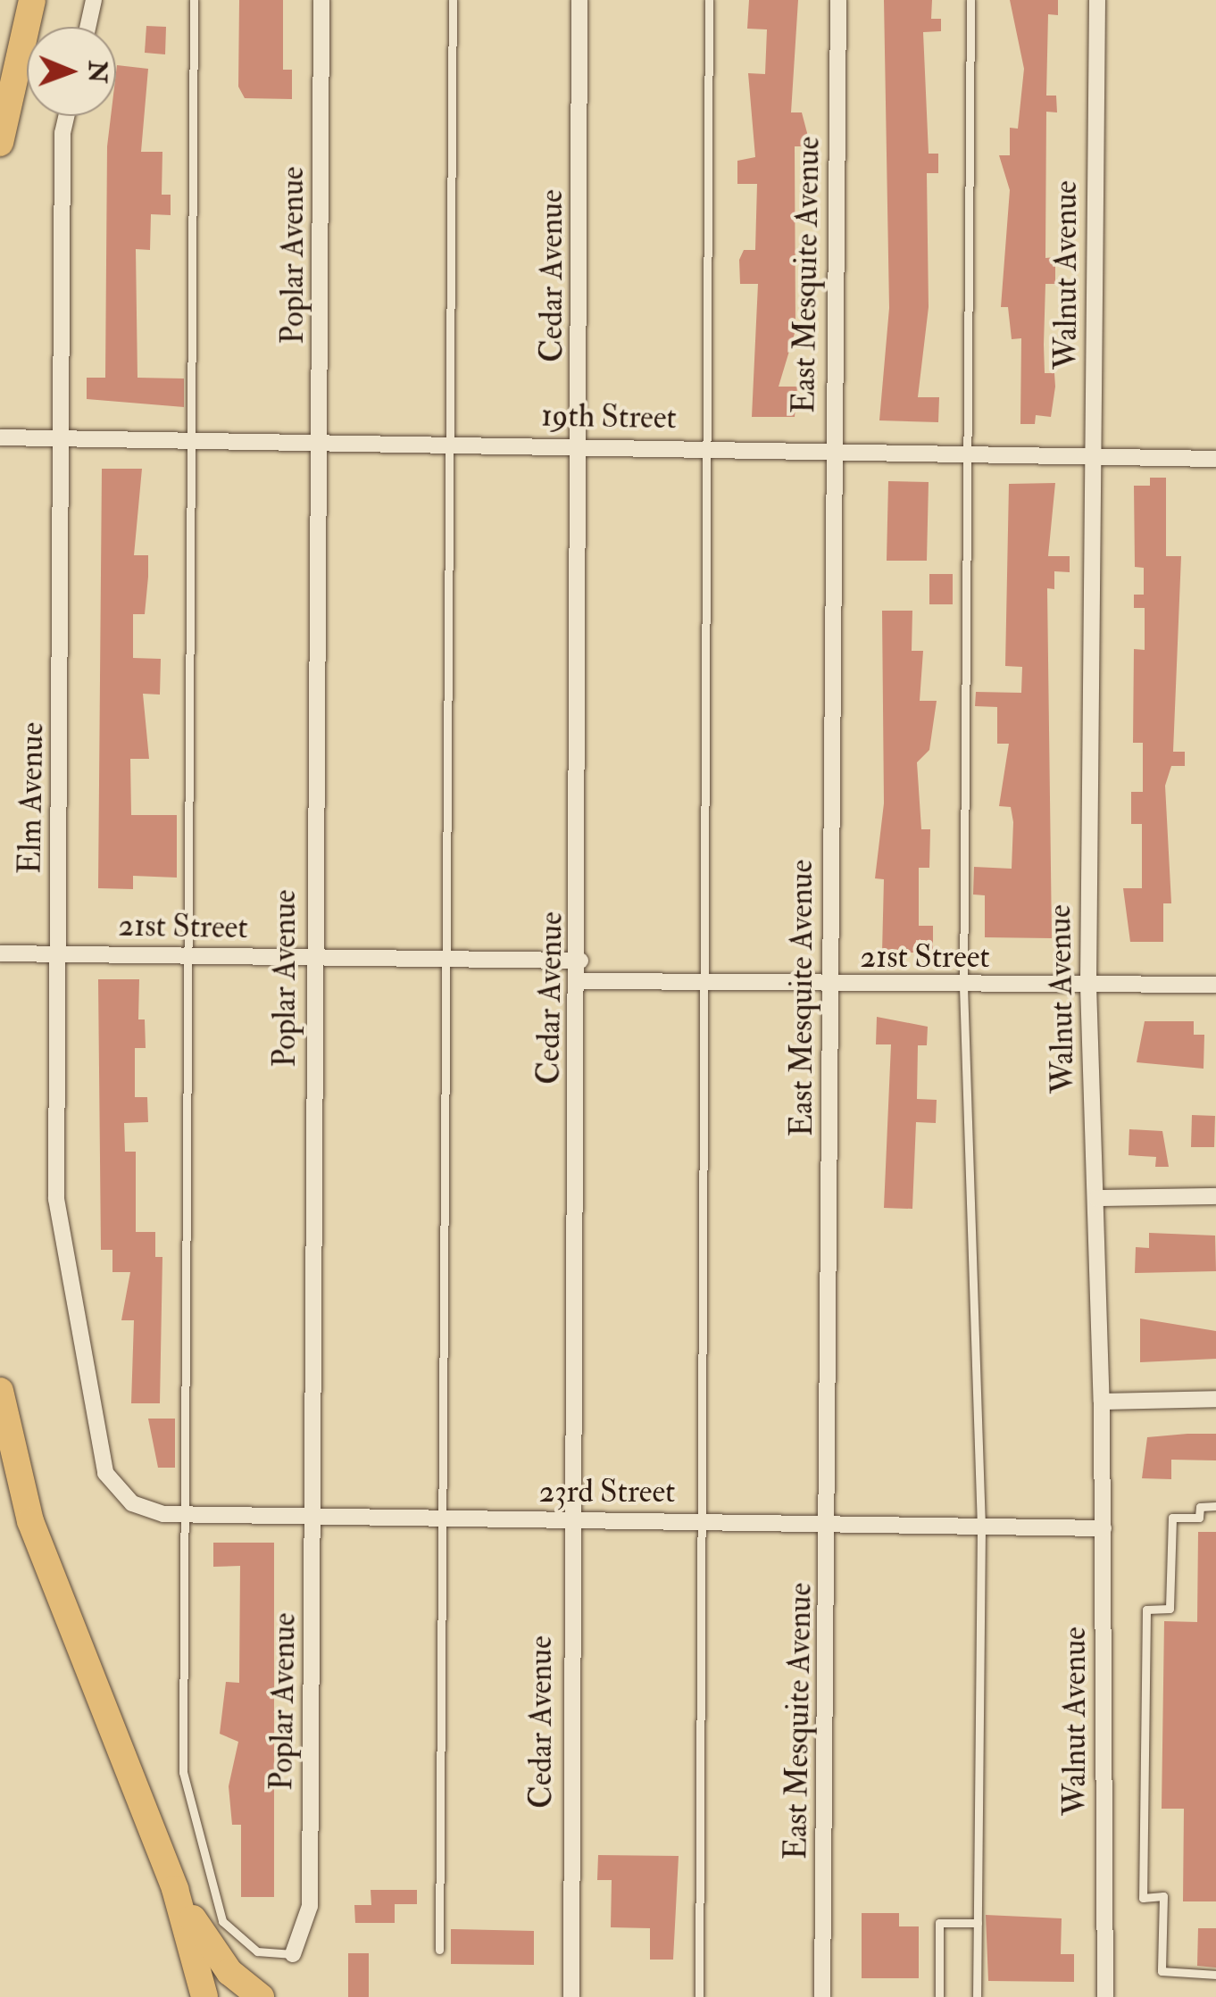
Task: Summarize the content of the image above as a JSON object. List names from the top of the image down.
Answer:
{
  "streets": {
    "street": [
      "Poplar Avenue",
      "East Mesquite Avenue",
      "Walnut Avenue",
      "Cedar Avenue",
      "19th Street",
      "Elm Avenue",
      "21st Street",
      "23rd Street"
    ]
  },
  "crossings": [
    ["Poplar Avenue", "19th Street"],
    ["Poplar Avenue", "21st Street"],
    ["Poplar Avenue", "23rd Street"],
    ["East Mesquite Avenue", "19th Street"],
    ["East Mesquite Avenue", "21st Street"],
    ["East Mesquite Avenue", "23rd Street"],
    ["Walnut Avenue", "19th Street"],
    ["Walnut Avenue", "21st Street"],
    ["Walnut Avenue", "23rd Street"],
    ["Cedar Avenue", "19th Street"],
    ["Cedar Avenue", "21st Street"],
    ["Cedar Avenue", "23rd Street"],
    ["19th Street", "Elm Avenue"],
    ["Elm Avenue", "21st Street"],
    ["Elm Avenue", "23rd Street"]
  ],
  "north": "right"
}
